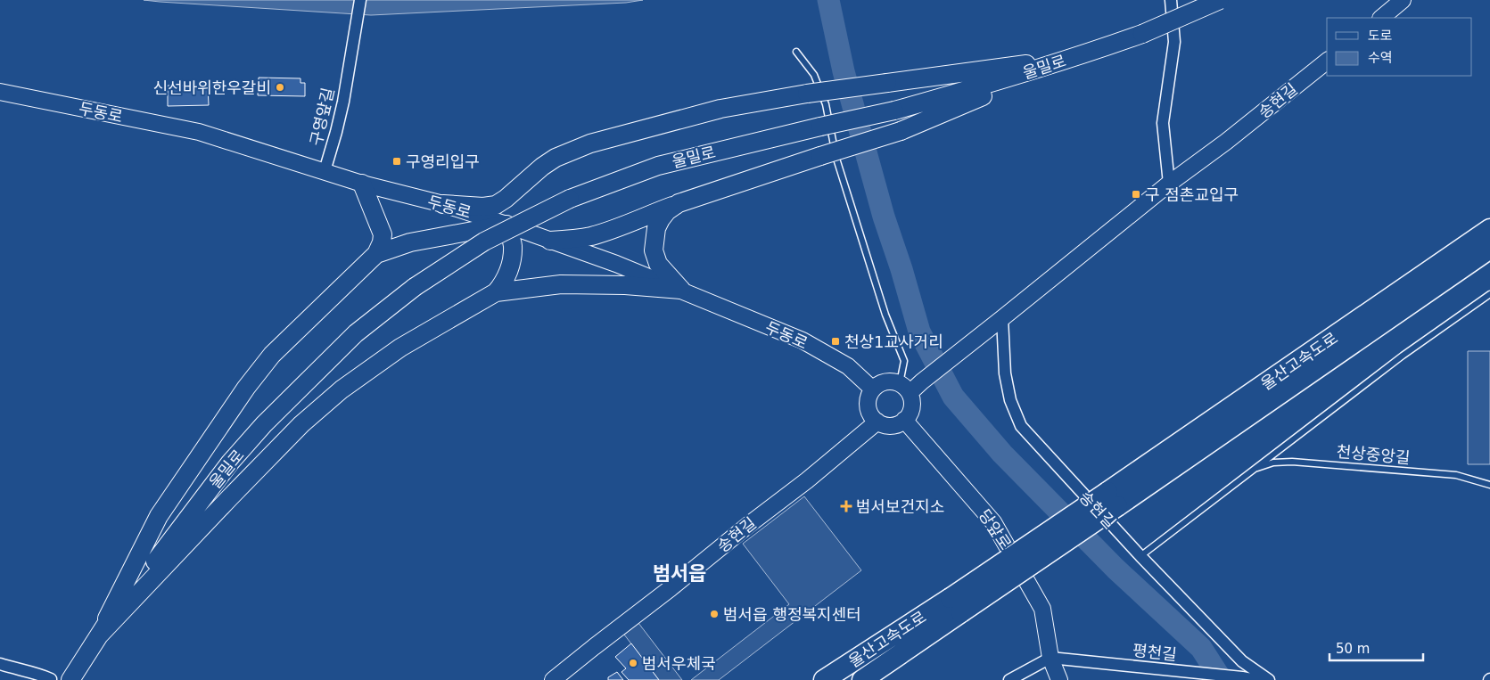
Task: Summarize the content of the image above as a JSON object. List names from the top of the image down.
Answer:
{
  "streets": {
    "highway": ["울산고속도로"],
    "main road": [
      "울밀로",
      "송현길",
      "두동로",
      "당앞로"
    ],
    "street": ["구영앞길", "평천길"],
    "lane": ["천상중앙길"]
  },
  "crossings": [
    ["송현길", "두동로"],
    ["송현길", "당앞로"],
    ["두동로", "구영앞길"],
    ["두동로", "당앞로"],
    ["당앞로", "평천길"]
  ],
  "districts": ["범서읍"],
  "places": {
    "other": ["신선바위한우갈비", "범서읍 행정복지센터", "범서우체국"],
    "transit": ["구영리입구", "구 점촌교입구", "천상1교사거리"],
    "health": ["범서보건지소"]
  },
  "legend": ["도로", "수역"],
  "scale_bar": "50 m"
}
